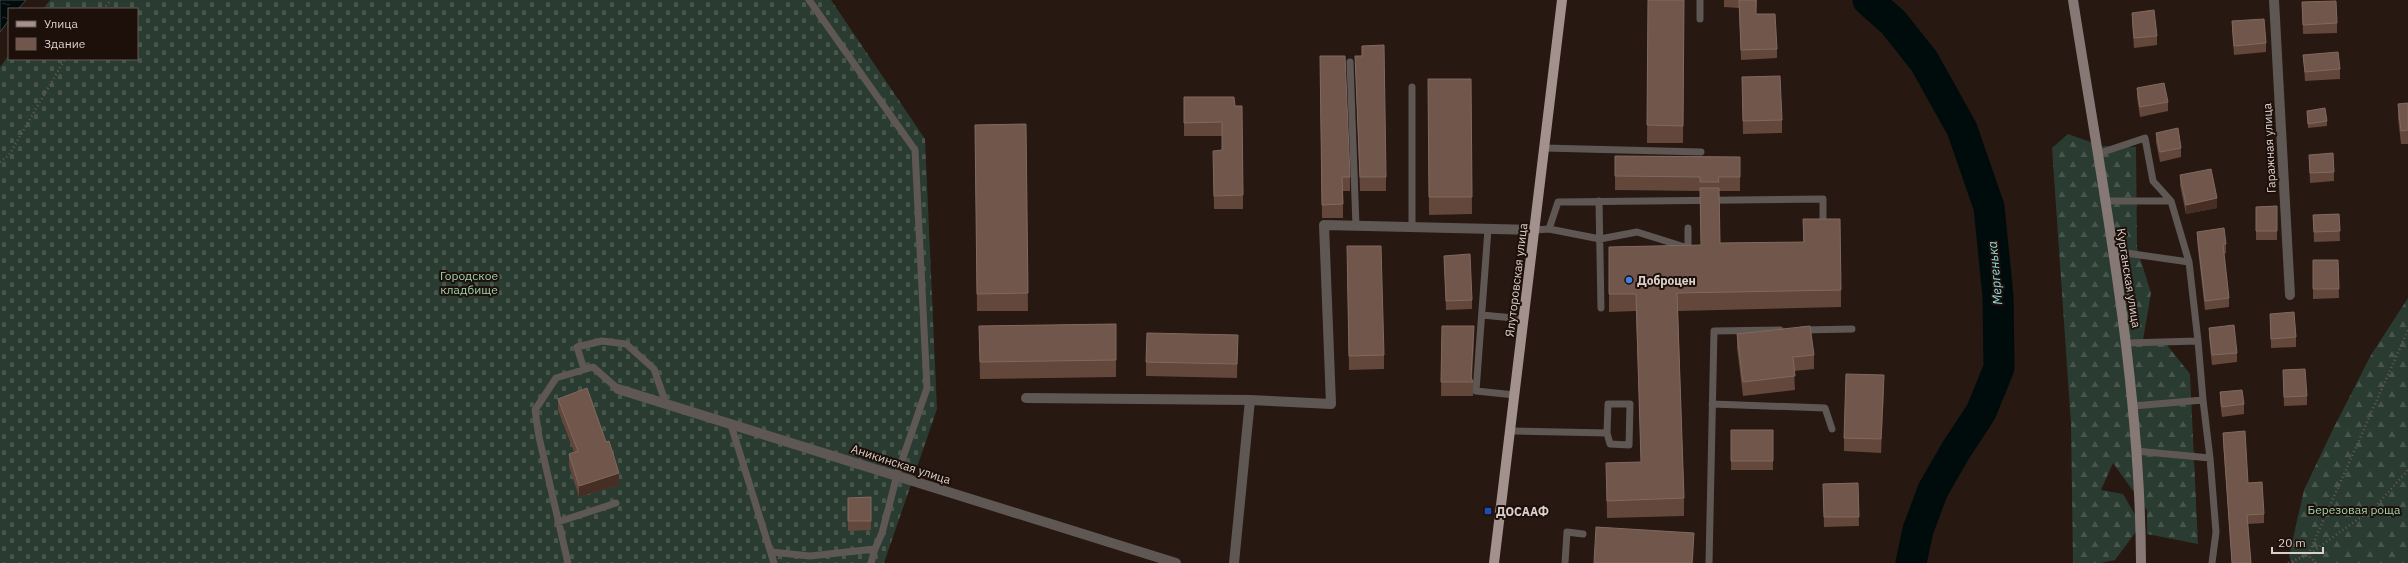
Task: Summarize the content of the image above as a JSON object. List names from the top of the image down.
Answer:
{
  "streets": {
    "main road": ["Курганская улица", "Ялуторовская улица"],
    "street": ["Гаражная улица", "Аникинская улица"]
  },
  "water": ["Мергенька"],
  "parks": ["Городское кладбище", "Березовая роща"],
  "places": {
    "other": ["Доброцен"],
    "transit": ["ДОСААФ"]
  },
  "legend": ["Улица", "Здание"],
  "scale_bar": "20 m"
}
